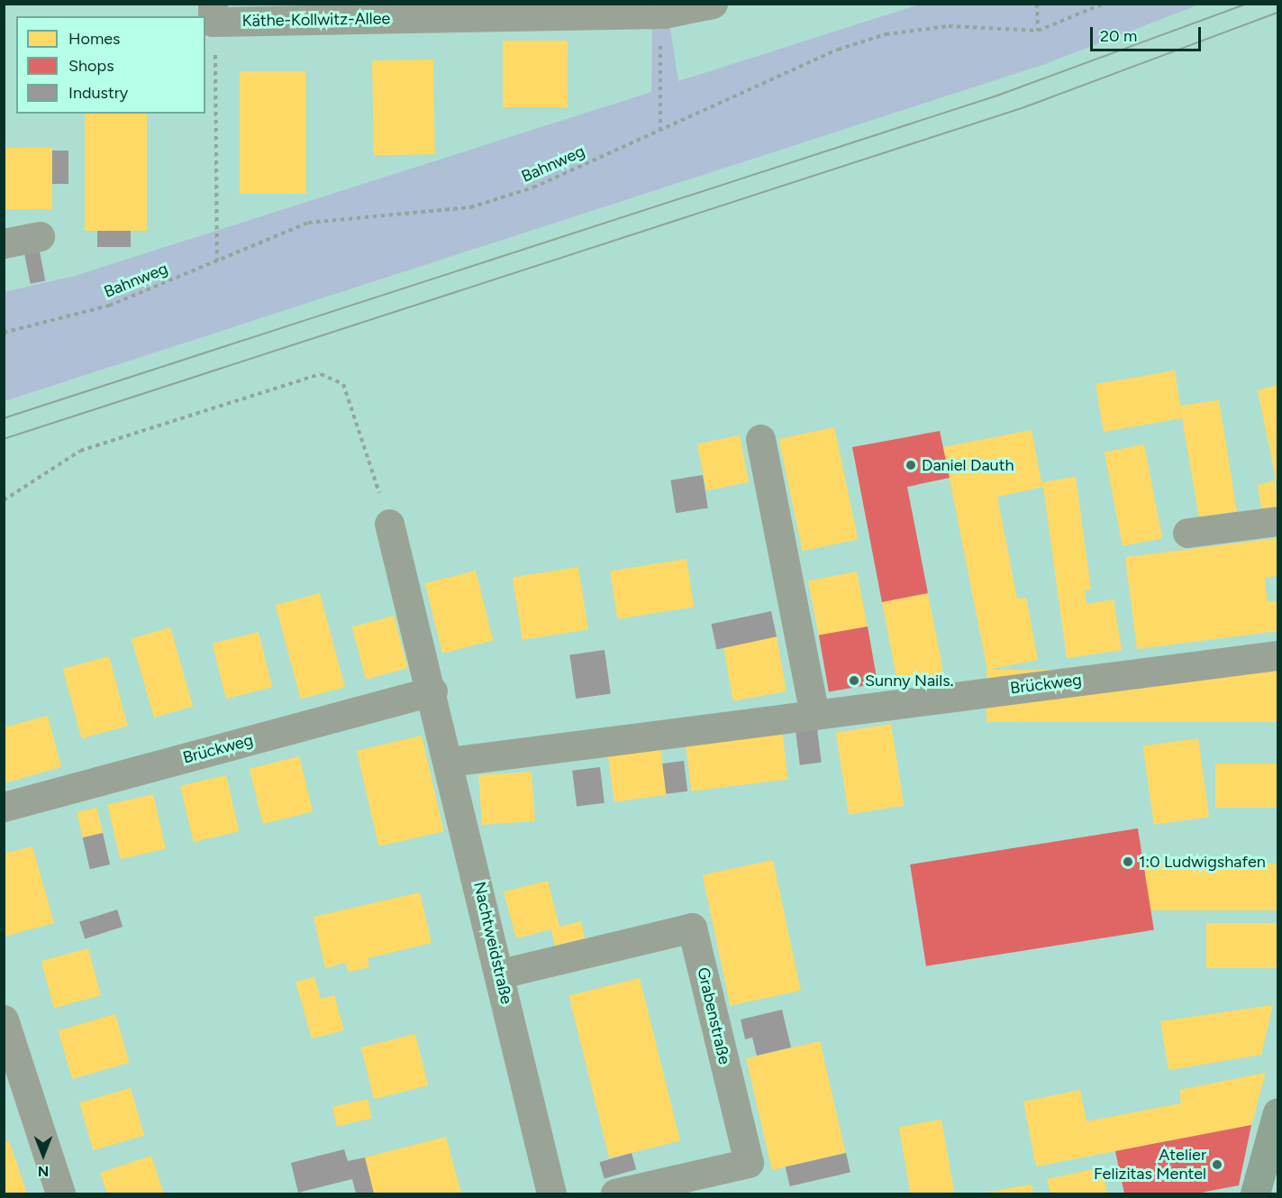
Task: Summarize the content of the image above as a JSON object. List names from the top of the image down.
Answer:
{
  "streets": {
    "street": [
      "Käthe-Kollwitz-Allee",
      "Brückweg",
      "Nachtweidstraße",
      "Grabenstraße"
    ],
    "path": ["Bahnweg"]
  },
  "crossings": [
    ["Brückweg", "Nachtweidstraße"],
    ["Nachtweidstraße", "Grabenstraße"]
  ],
  "places": [
    "Daniel Dauth",
    "Sunny Nails.",
    "1:0 Ludwigshafen",
    "Atelier Felizitas Mentel"
  ],
  "legend": ["Homes", "Shops", "Industry"],
  "scale_bar": "20 m",
  "north": "bottom"
}
